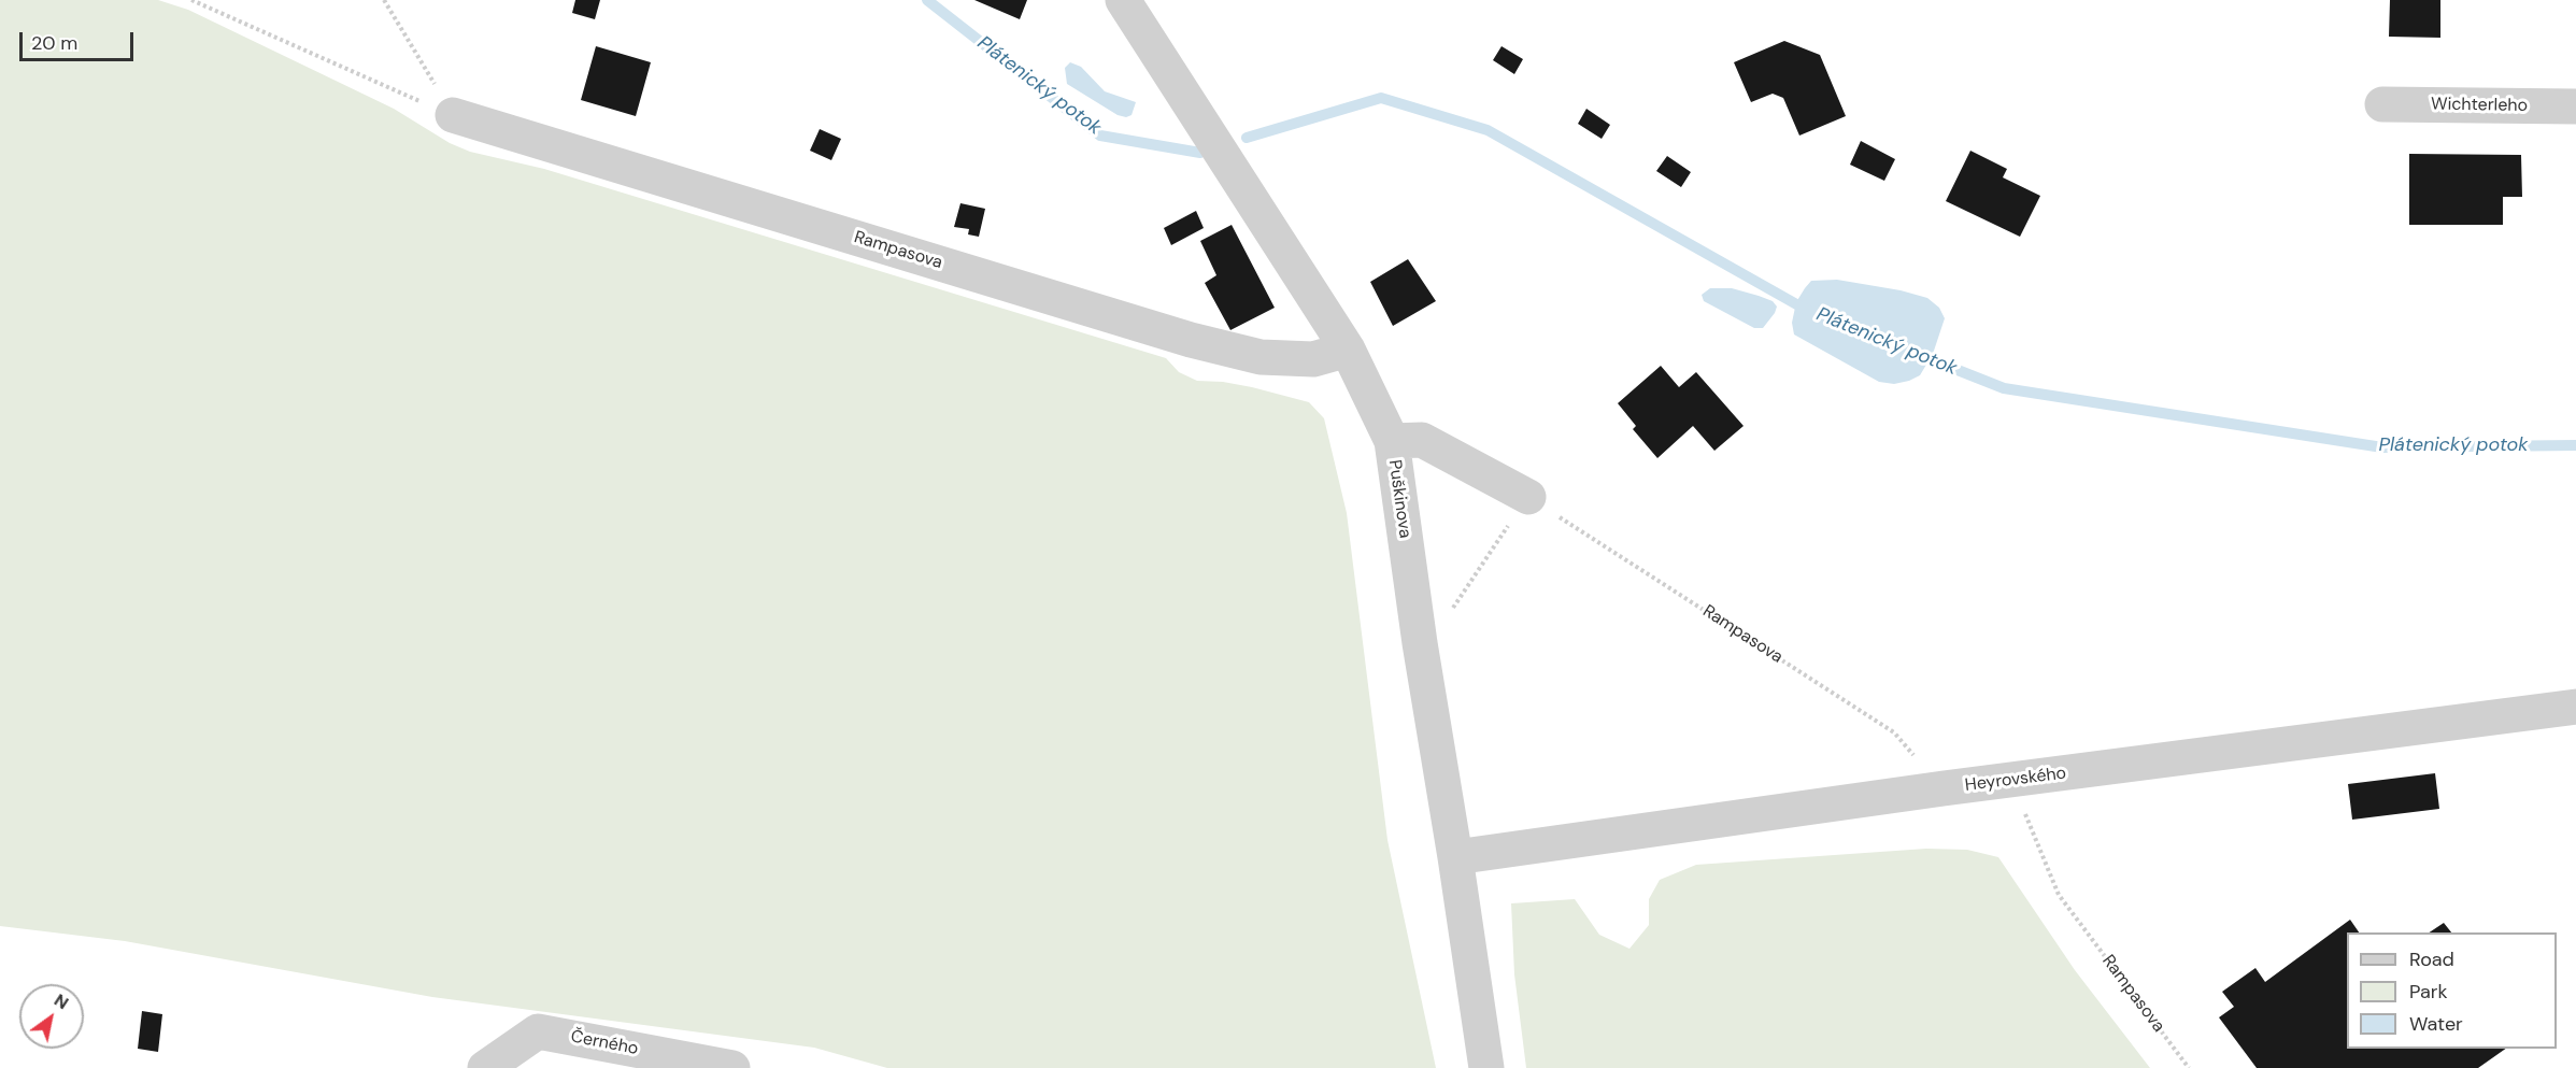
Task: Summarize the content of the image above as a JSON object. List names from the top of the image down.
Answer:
{
  "streets": {
    "street": [
      "Wichterleho",
      "Rampasova",
      "Puškinova",
      "Heyrovského",
      "Černého"
    ]
  },
  "crossings": [
    ["Rampasova", "Puškinova"],
    ["Rampasova", "Heyrovského"],
    ["Puškinova", "Heyrovského"]
  ],
  "water": ["Plátenický potok"],
  "legend": ["Road", "Park", "Water"],
  "scale_bar": "20 m",
  "north": "top right"
}
